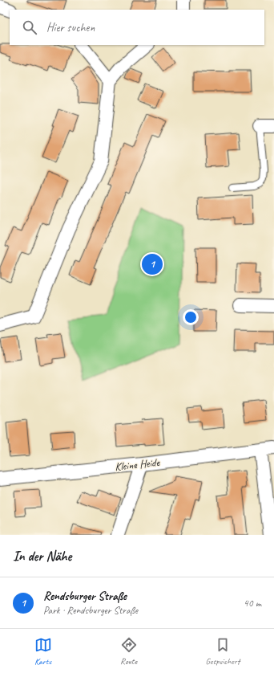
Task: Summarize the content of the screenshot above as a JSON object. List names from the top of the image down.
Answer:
{
  "streets": {
    "street": ["Kleine Heide"]
  },
  "page": {
    "search": "Hier suchen",
    "pins": "1",
    "heading": "In der Nähe",
    "list": [
      {
        "mark": "1",
        "name": "Rendsburger Straße",
        "note": "Park · Rendsburger Straße",
        "value": "40 m"
      }
    ],
    "nav": ["Karte", "Route", "Gespeichert"]
  }
}
